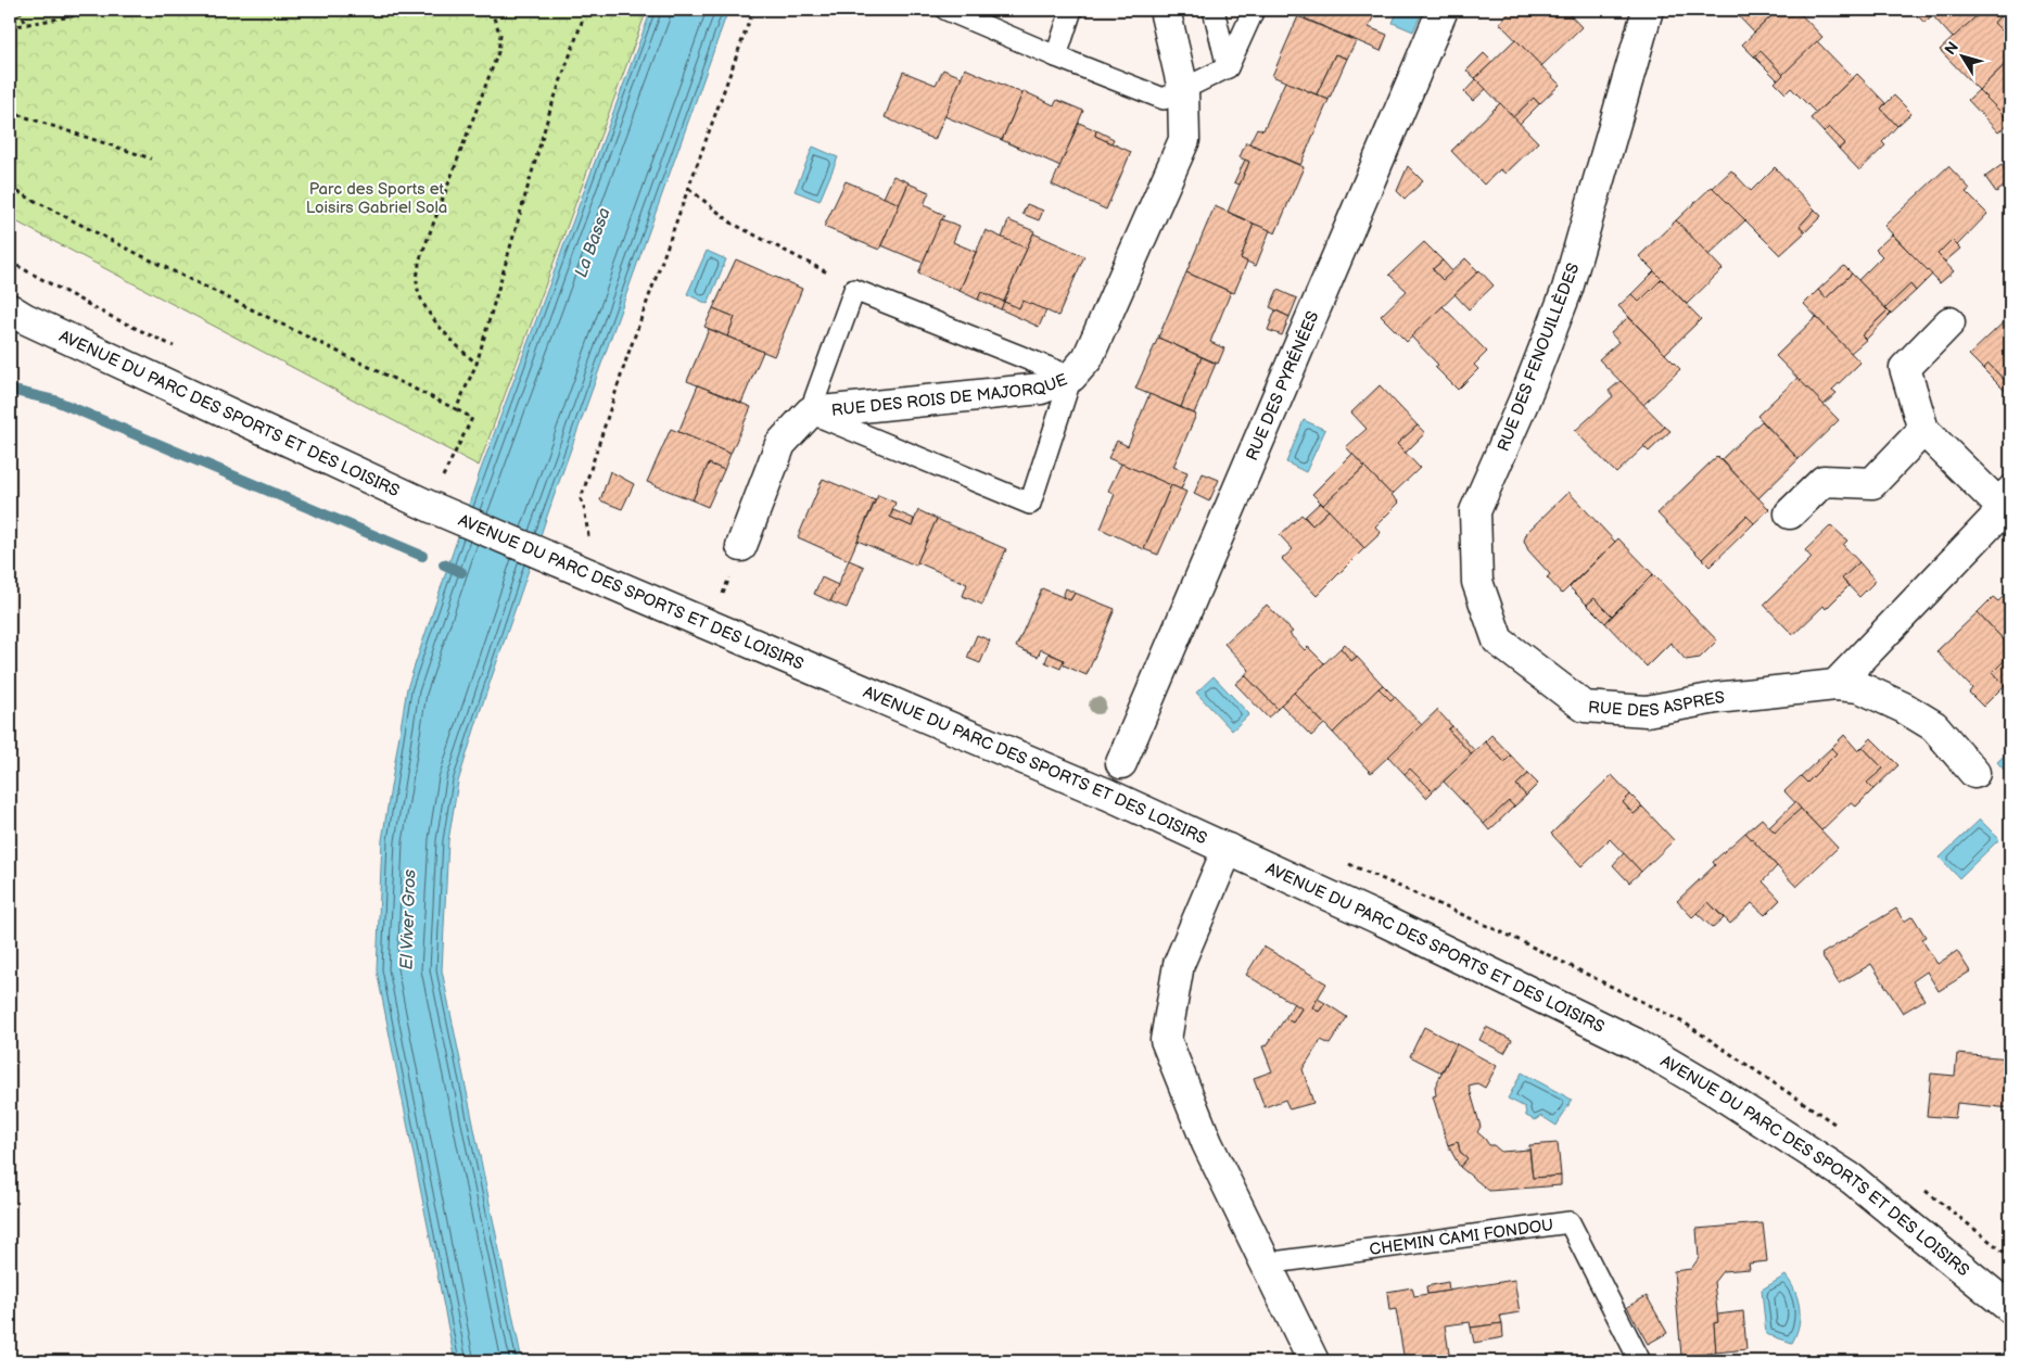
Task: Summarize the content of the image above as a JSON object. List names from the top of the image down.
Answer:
{
  "streets": {
    "street": [
      "RUE DES FENOUILLÈDES",
      "RUE DES PYRÉNÉES",
      "RUE DES ROIS DE MAJORQUE",
      "AVENUE DU PARC DES SPORTS ET DES LOISIRS",
      "RUE DES ASPRES"
    ],
    "lane": ["CHEMIN CAMI FONDOU"]
  },
  "crossings": [
    ["RUE DES FENOUILLÈDES", "RUE DES ASPRES"]
  ],
  "water": ["La Bassa", "El Viver Gros"],
  "parks": ["Parc des Sports et Loisirs Gabriel Sola"],
  "north": "top left"
}
